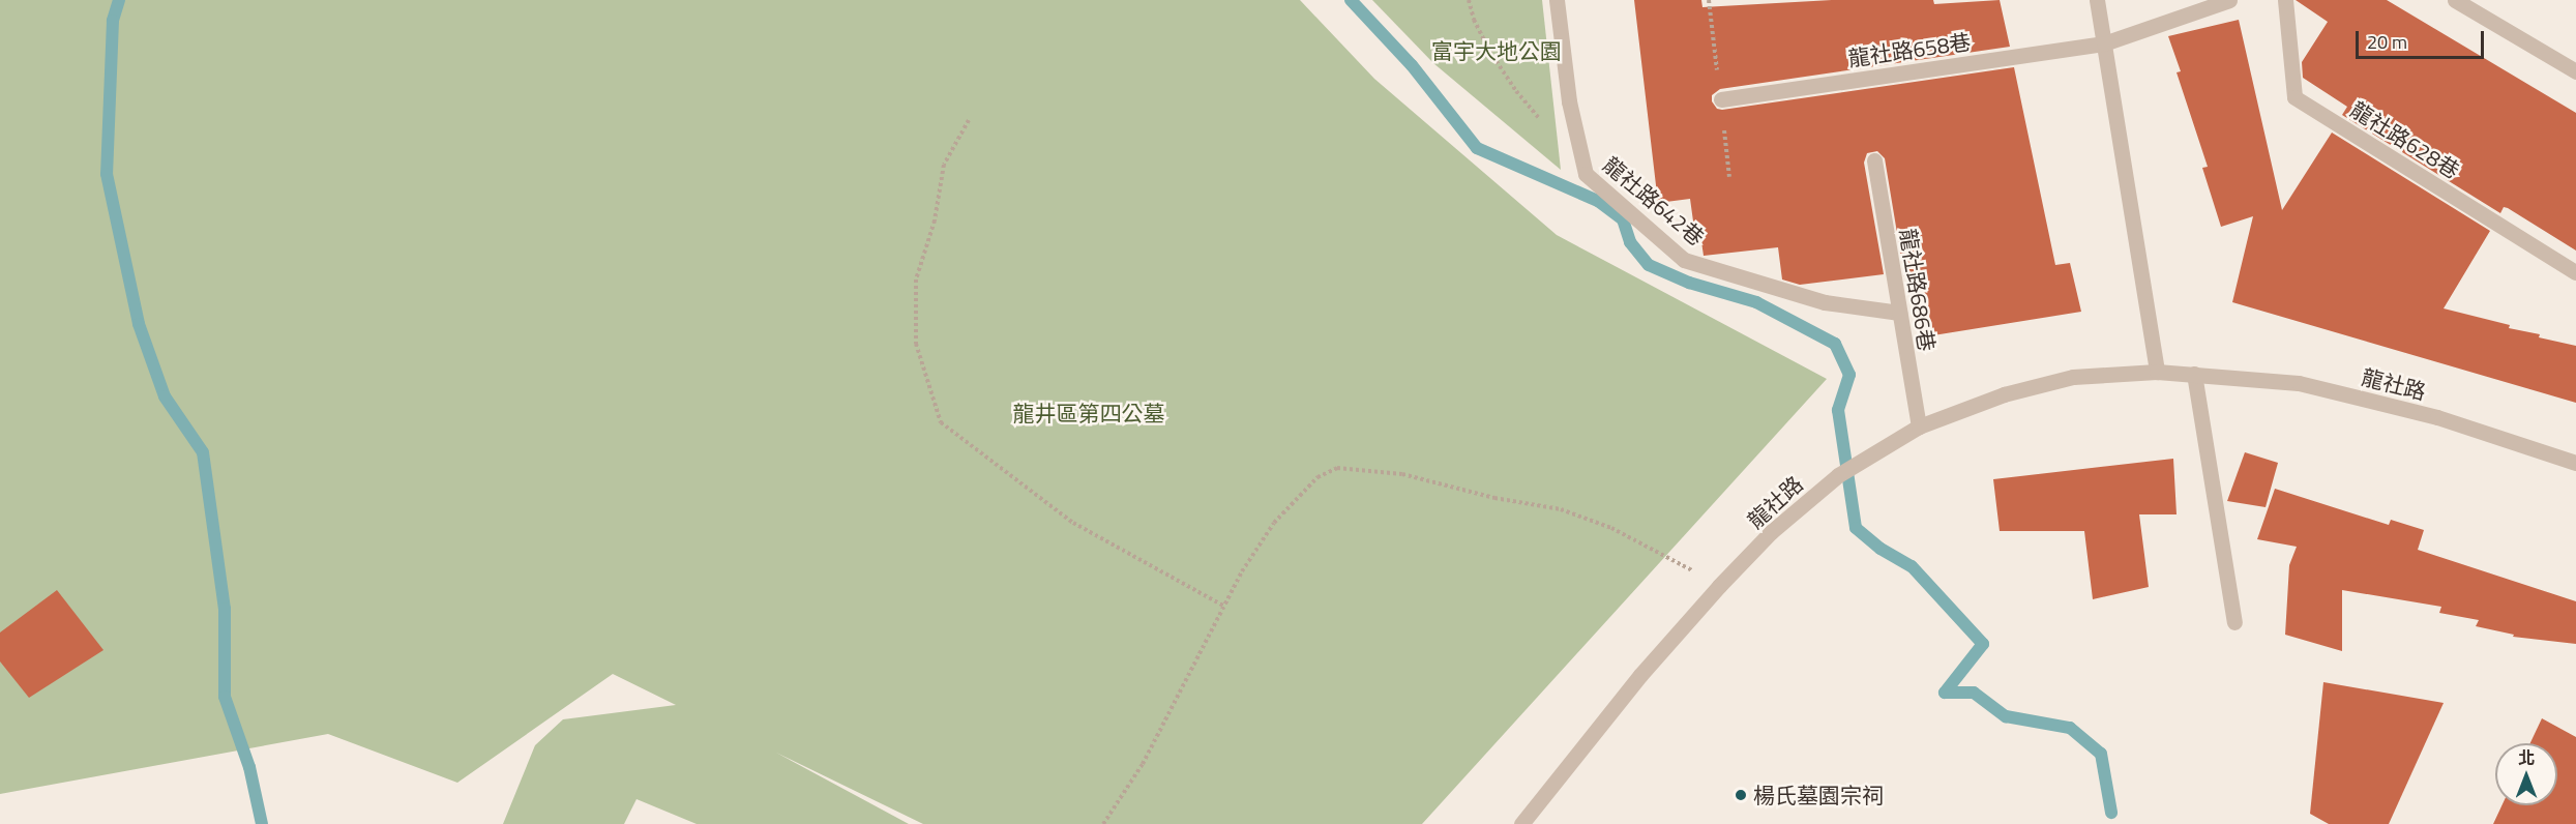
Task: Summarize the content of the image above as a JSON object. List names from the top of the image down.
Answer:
{
  "streets": {
    "street": [
      "龍社路658巷",
      "龍社路628巷",
      "龍社路642巷",
      "龍社路686巷",
      "龍社路"
    ]
  },
  "crossings": [
    ["龍社路642巷", "龍社路686巷"],
    ["龍社路686巷", "龍社路"]
  ],
  "parks": ["富宇大地公園", "龍井區第四公墓"],
  "places": ["楊氏墓園宗祠"],
  "scale_bar": "20 m",
  "north": "top"
}
